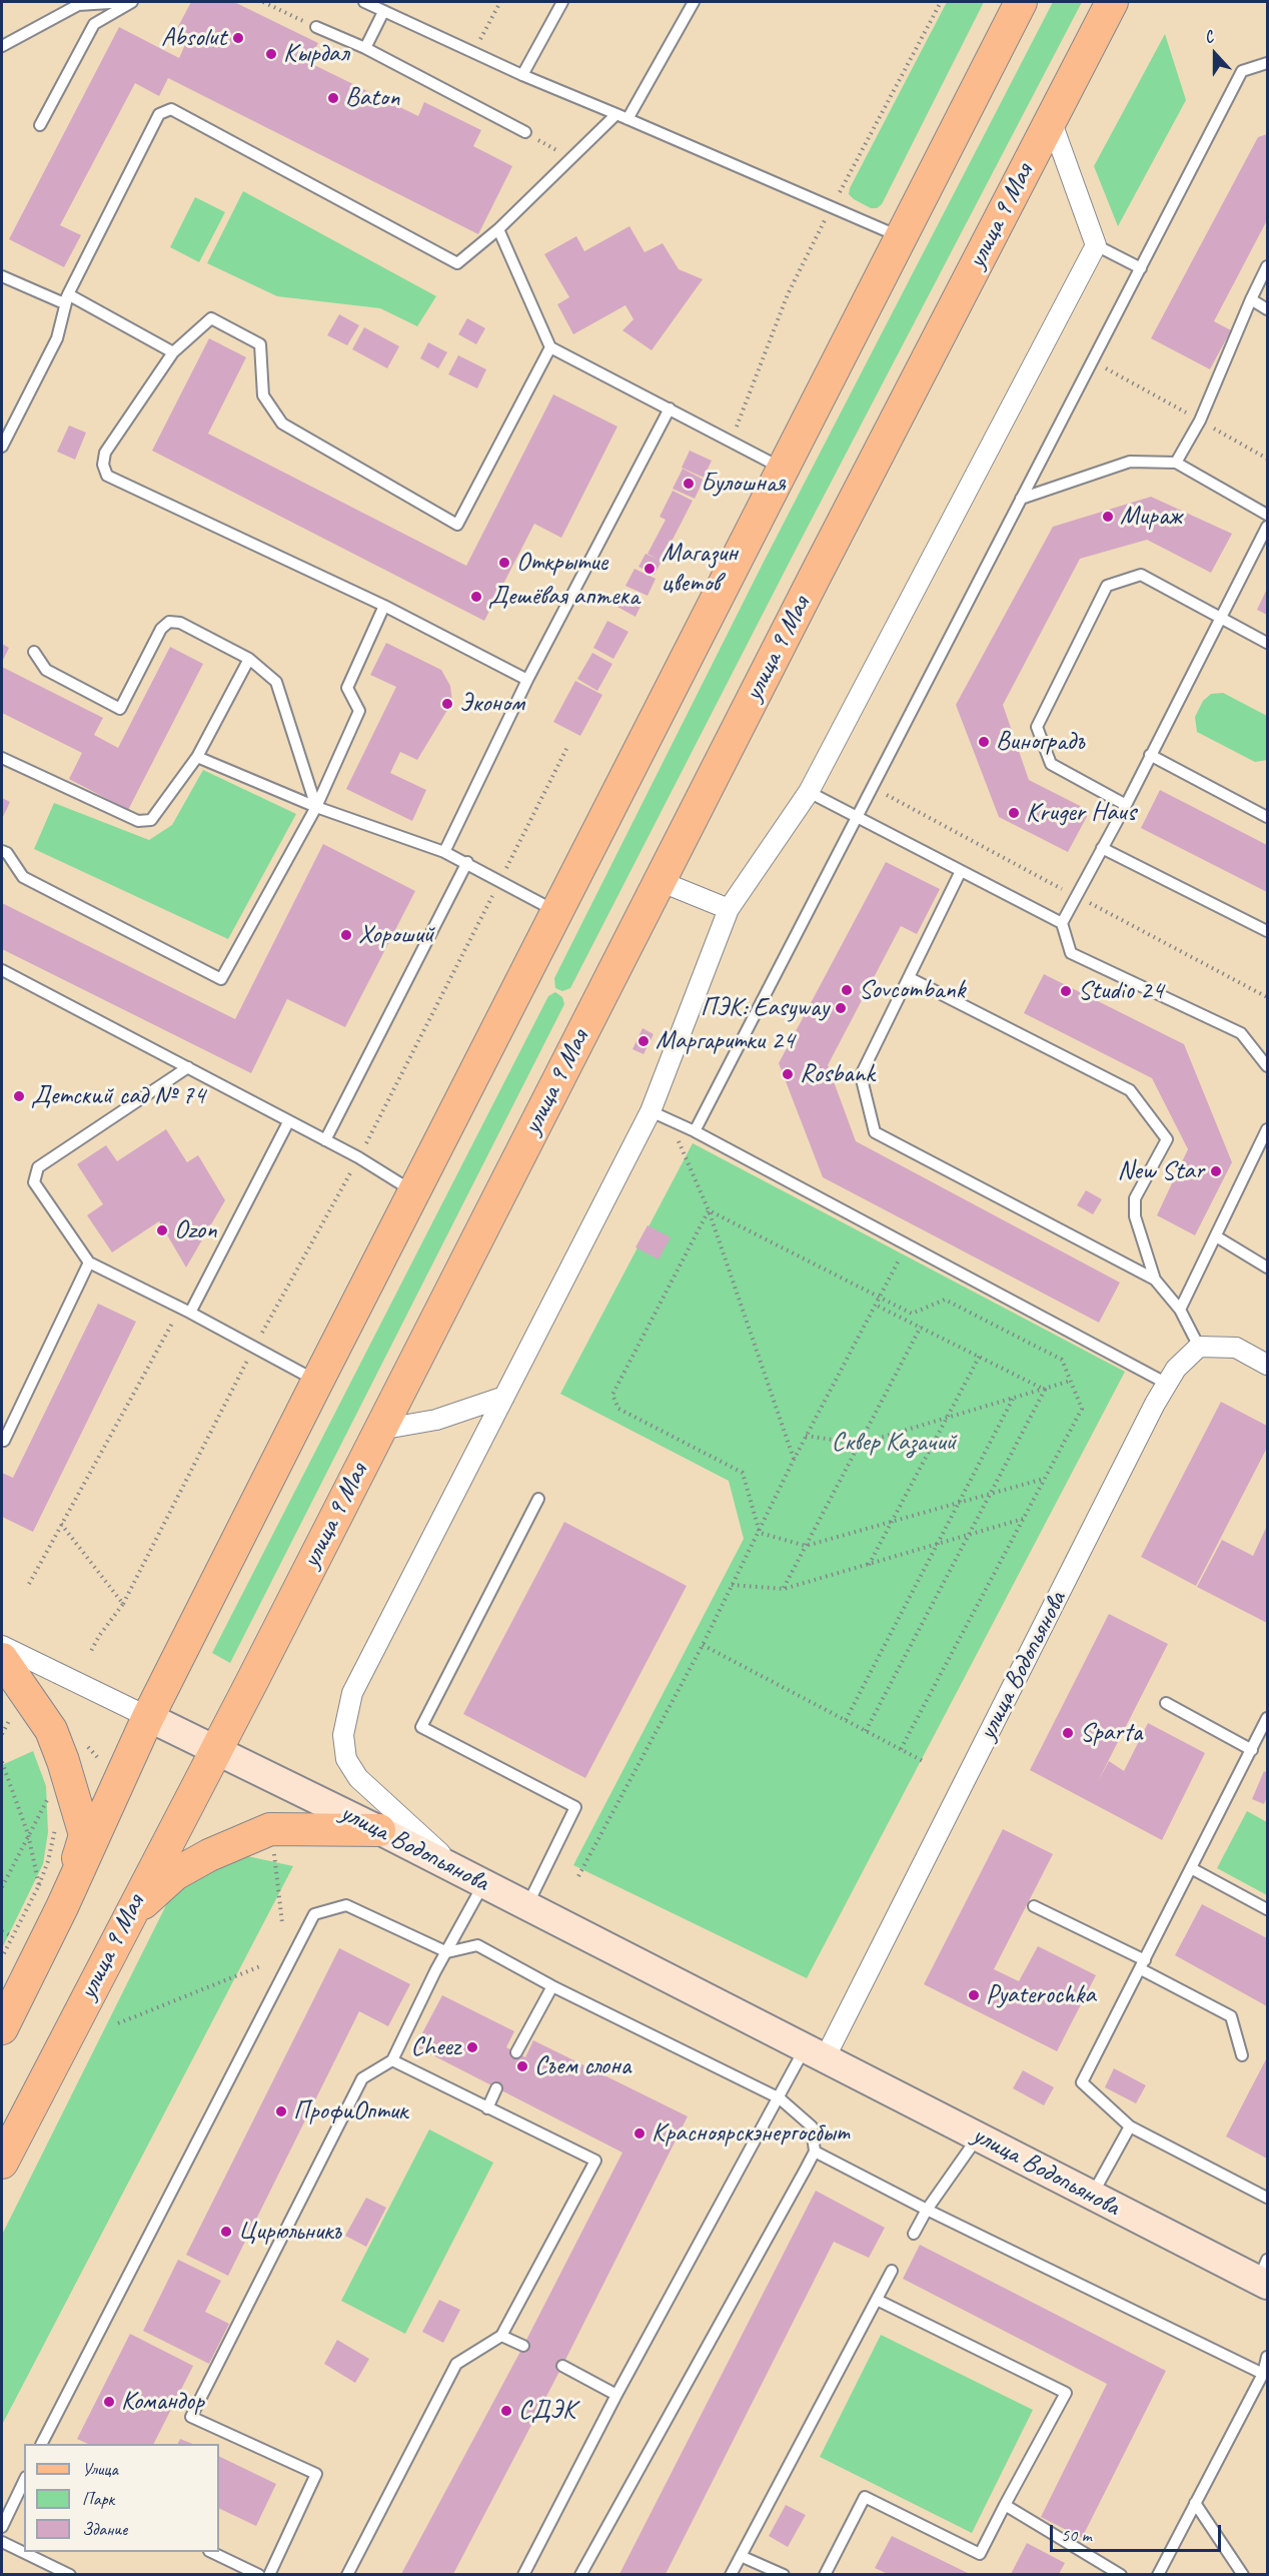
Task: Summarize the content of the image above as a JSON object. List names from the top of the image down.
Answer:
{
  "streets": {
    "main road": ["улица 9 Мая"],
    "street": ["улица Водопьянова"]
  },
  "crossings": [
    ["улица 9 Мая", "улица Водопьянова"]
  ],
  "parks": ["Сквер Казачий"],
  "places": [
    "Absolut",
    "Кырдал",
    "Baton",
    "Булошная",
    "Мираж",
    "Открытие",
    "Магазин цветов",
    "Дешёвая аптека",
    "Эконом",
    "Виноградъ",
    "Kruger Haus",
    "Хороший",
    "Sovcombank",
    "Studio 24",
    "ПЭК: Easyway",
    "Маргаритки 24",
    "Rosbank",
    "Детский сад № 74",
    "New Star",
    "Ozon",
    "Sparta",
    "Pyaterochka",
    "Cheez",
    "Съем слона",
    "ПрофиОптик",
    "Красноярскэнергосбыт",
    "Цирюльникъ",
    "Командор",
    "СДЭК"
  ],
  "legend": ["Улица", "Парк", "Здание"],
  "scale_bar": "50 m",
  "north": "top"
}
